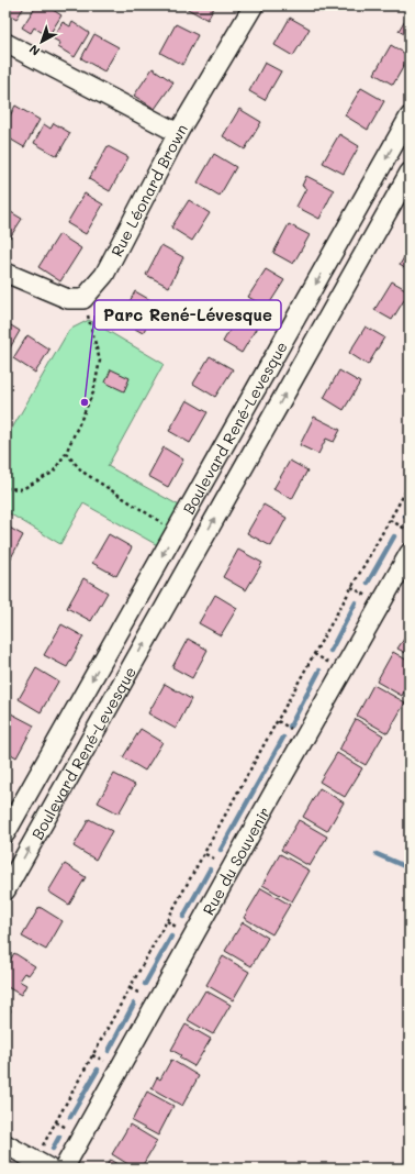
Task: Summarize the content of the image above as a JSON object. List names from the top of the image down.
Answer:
{
  "streets": {
    "street": ["Rue Léonard Brown", "Boulevard René-Levesque", "Rue du Souvenir"]
  },
  "places": ["Parc René-Lévesque"],
  "north": "bottom left"
}
